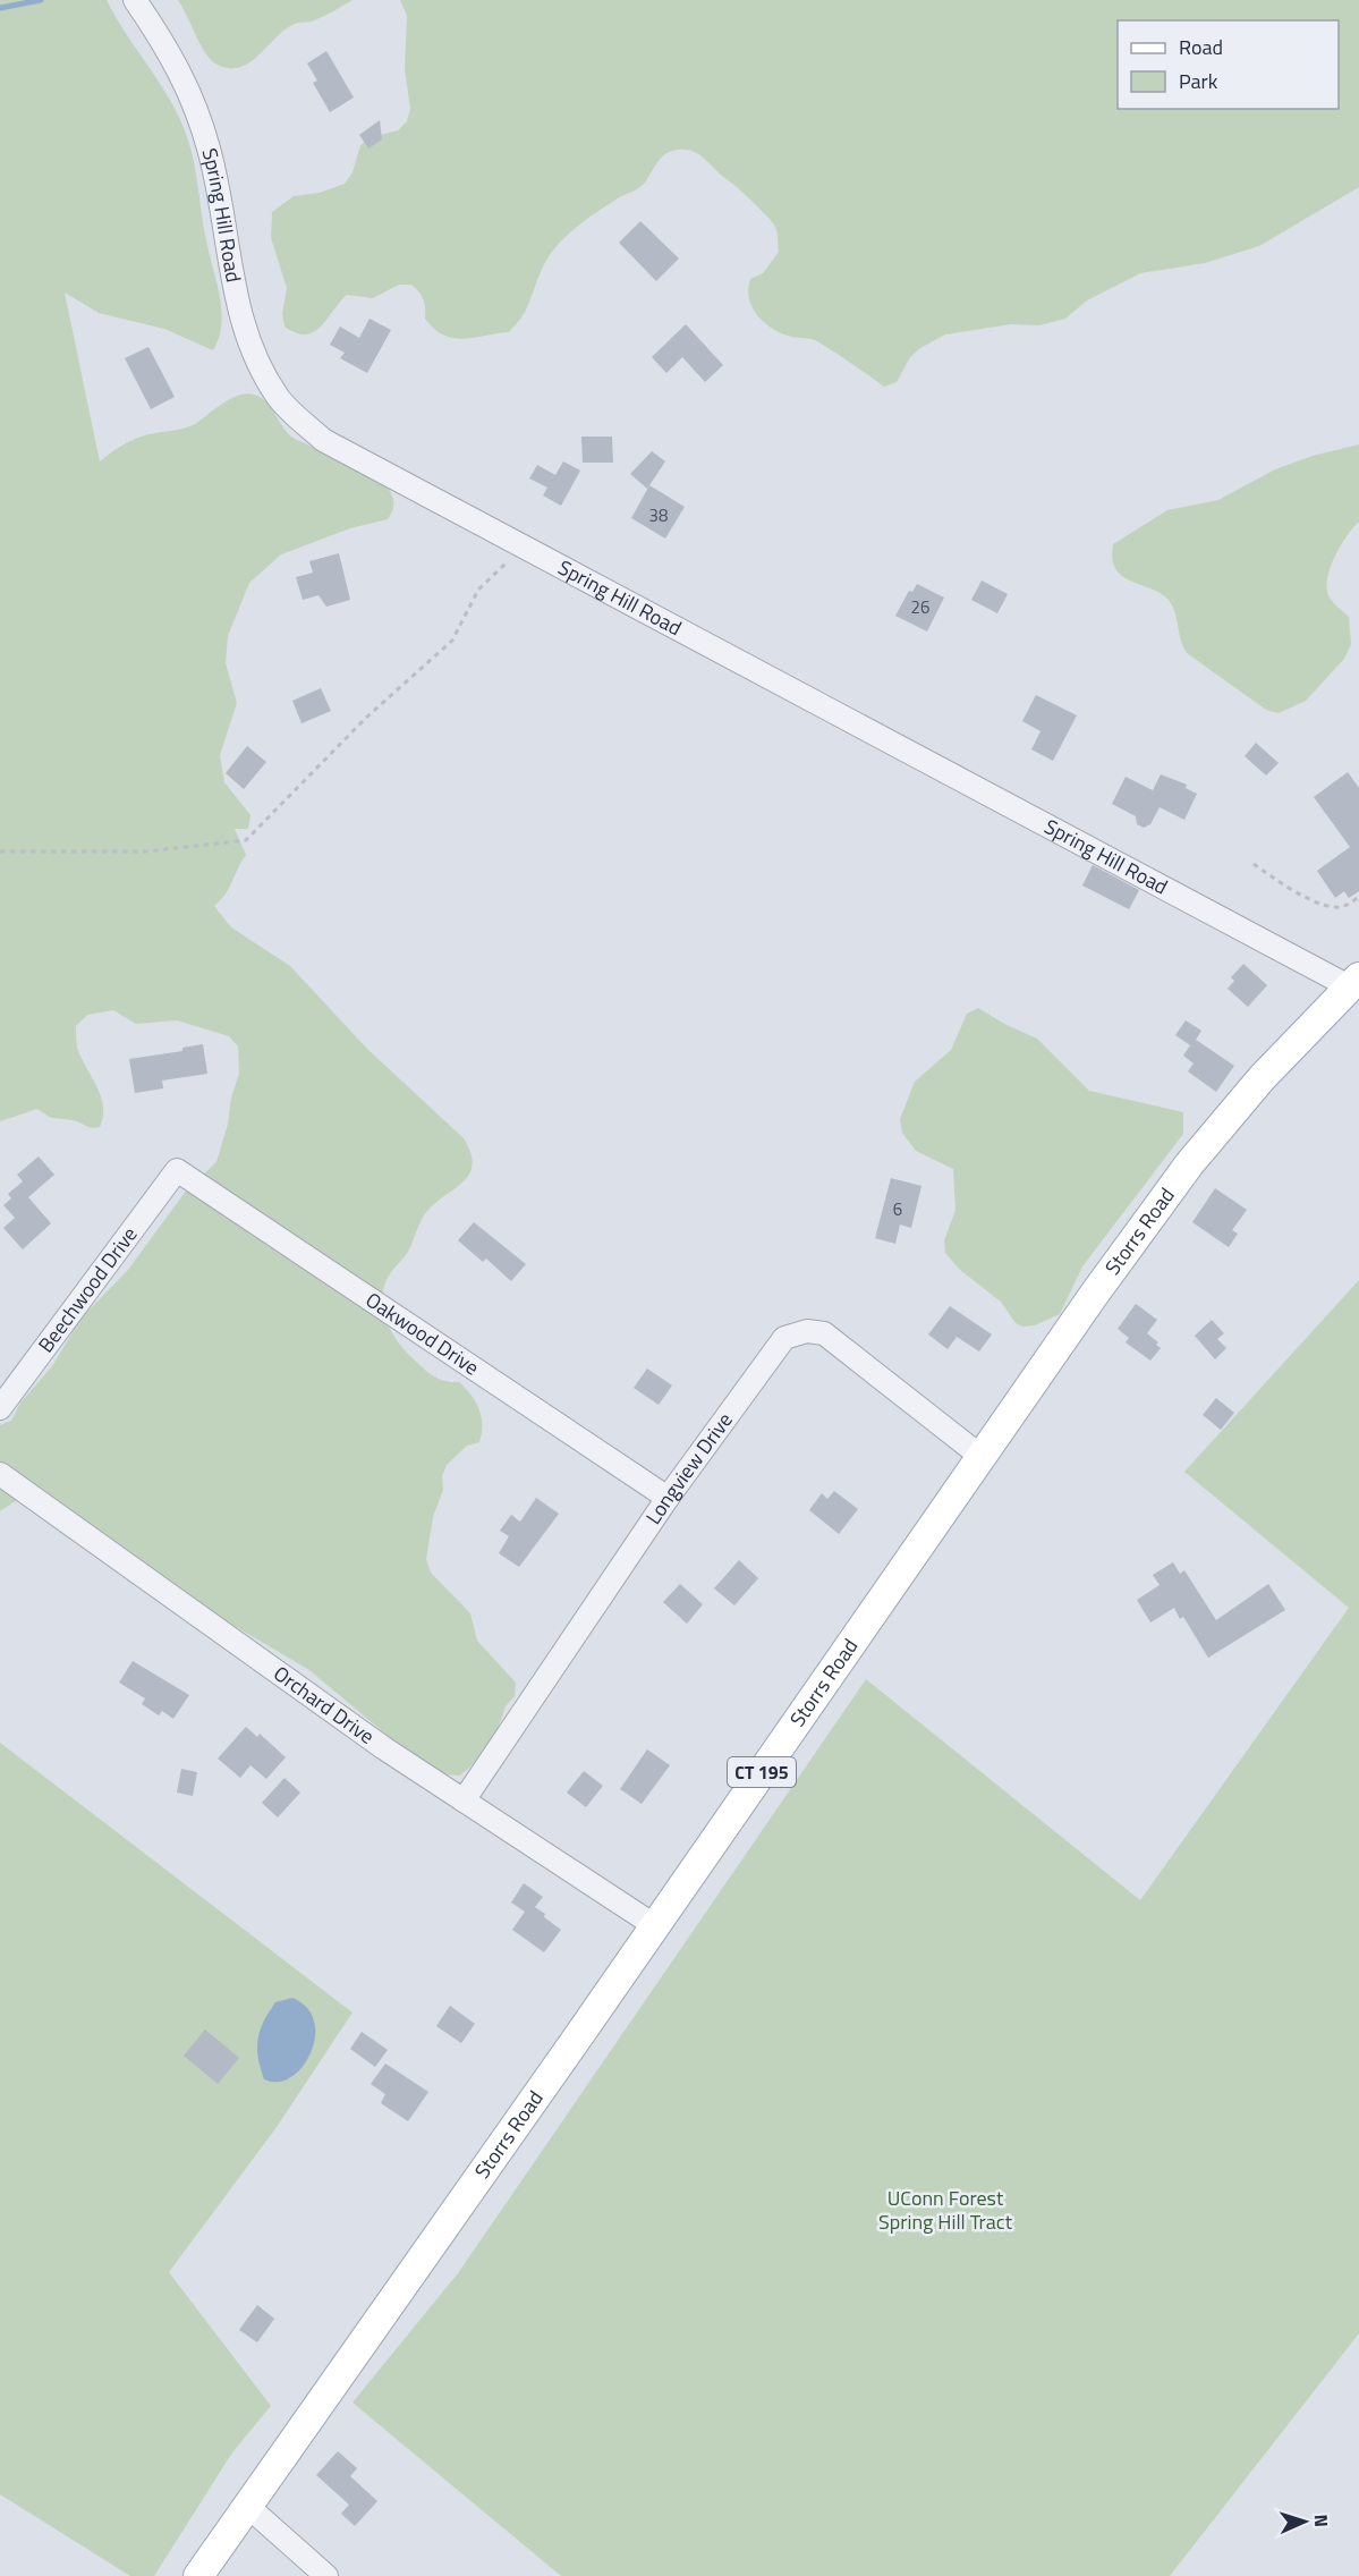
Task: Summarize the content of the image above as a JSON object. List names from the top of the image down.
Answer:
{
  "streets": {
    "main road": ["Storrs Road", "CT 195"],
    "street": [
      "Spring Hill Road",
      "Beechwood Drive",
      "Oakwood Drive",
      "Longview Drive",
      "Orchard Drive"
    ]
  },
  "crossings": [
    ["Spring Hill Road", "Storrs Road"],
    ["Storrs Road", "Longview Drive"],
    ["Storrs Road", "Orchard Drive"],
    ["Beechwood Drive", "Oakwood Drive"],
    ["Oakwood Drive", "Longview Drive"],
    ["Longview Drive", "Orchard Drive"]
  ],
  "parks": ["UConn Forest Spring Hill Tract"],
  "house_numbers": ["38", "26", "6"],
  "legend": ["Road", "Park"],
  "north": "right"
}
